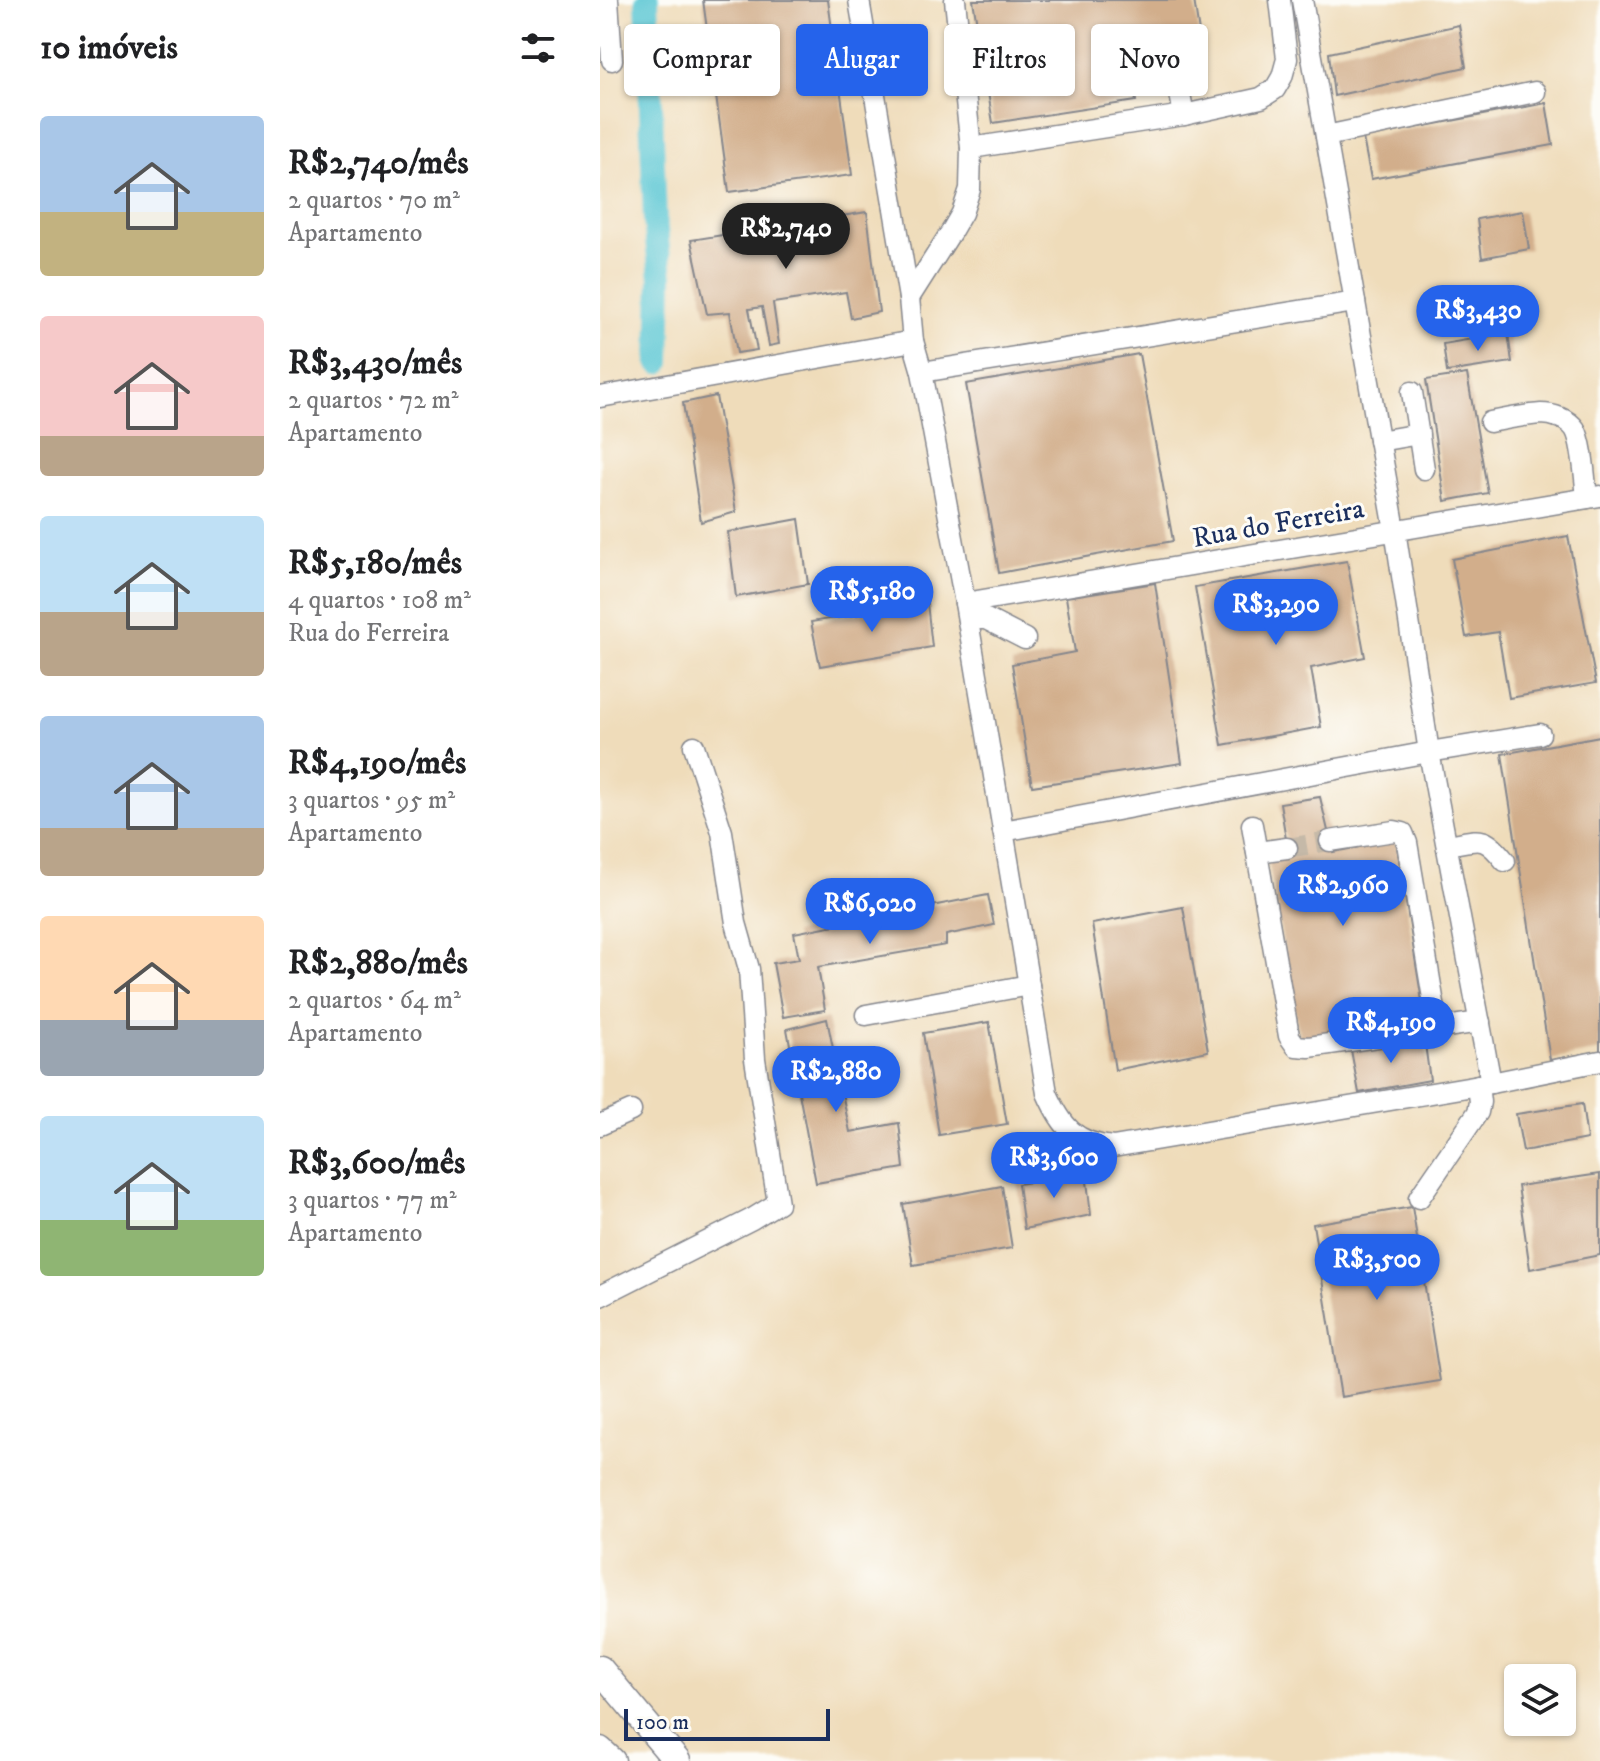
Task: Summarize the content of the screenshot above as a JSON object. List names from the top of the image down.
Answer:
{
  "streets": {
    "street": ["Rua do Ferreira"]
  },
  "scale_bar": "100 m",
  "page": {
    "heading": "10 imóveis",
    "chip": [
      "Comprar",
      "Alugar",
      "Filtros",
      "Novo"
    ],
    "list": [
      {
        "name": "R$2,740/mês",
        "note": "2 quartos · 70 m² · Apartamento"
      },
      {
        "name": "R$3,430/mês",
        "note": "2 quartos · 72 m² · Apartamento"
      },
      {
        "name": "R$5,180/mês",
        "note": "4 quartos · 108 m² · Rua do Ferreira"
      },
      {
        "name": "R$4,190/mês",
        "note": "3 quartos · 95 m² · Apartamento"
      },
      {
        "name": "R$2,880/mês",
        "note": "2 quartos · 64 m² · Apartamento"
      },
      {
        "name": "R$3,600/mês",
        "note": "3 quartos · 77 m² · Apartamento"
      }
    ],
    "price": [
      "R$2,740",
      "R$3,430",
      "R$5,180",
      "R$3,290",
      "R$2,960",
      "R$6,020",
      "R$4,190",
      "R$2,880",
      "R$3,600",
      "R$3,500"
    ],
    "scale": "100 m"
  }
}
